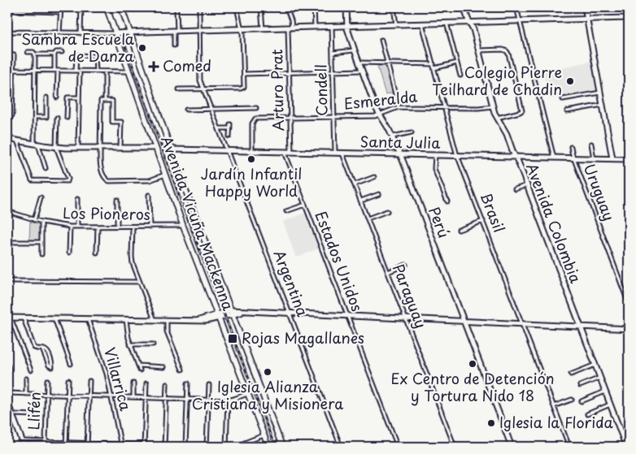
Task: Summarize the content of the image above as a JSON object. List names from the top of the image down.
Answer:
{
  "streets": {
    "main road": ["Avenida Vicuña Mackenna"],
    "street": [
      "Arturo Prat",
      "Condell",
      "Esmeralda",
      "Santa Julia",
      "Uruguay",
      "Brasil",
      "Los Pioneros",
      "Perú",
      "Avenida Colombia",
      "Estados Unidos",
      "Argentina",
      "Paraguay",
      "Villarrica",
      "Llifén"
    ]
  },
  "crossings": [
    ["Arturo Prat", "Esmeralda"],
    ["Arturo Prat", "Santa Julia"],
    ["Condell", "Esmeralda"],
    ["Condell", "Santa Julia"],
    ["Esmeralda", "Santa Julia"],
    ["Esmeralda", "Brasil"],
    ["Esmeralda", "Perú"],
    ["Esmeralda", "Avenida Colombia"],
    ["Santa Julia", "Uruguay"],
    ["Santa Julia", "Brasil"],
    ["Santa Julia", "Perú"],
    ["Santa Julia", "Avenida Colombia"],
    ["Santa Julia", "Estados Unidos"],
    ["Santa Julia", "Argentina"],
    ["Santa Julia", "Paraguay"],
    ["Los Pioneros", "Avenida Vicuña Mackenna"]
  ],
  "places": {
    "other": [
      "Sambra Escuela de Danza",
      "Colegio Pierre Teilhard de Chadin",
      "Jardín Infantil Happy World",
      "Ex Centro de Detención y Tortura Nido 18",
      "Iglesia Alianza Cristiana y Misionera",
      "Iglesia la Florida"
    ],
    "health": ["Comed"],
    "transit": ["Rojas Magallanes"]
  }
}
